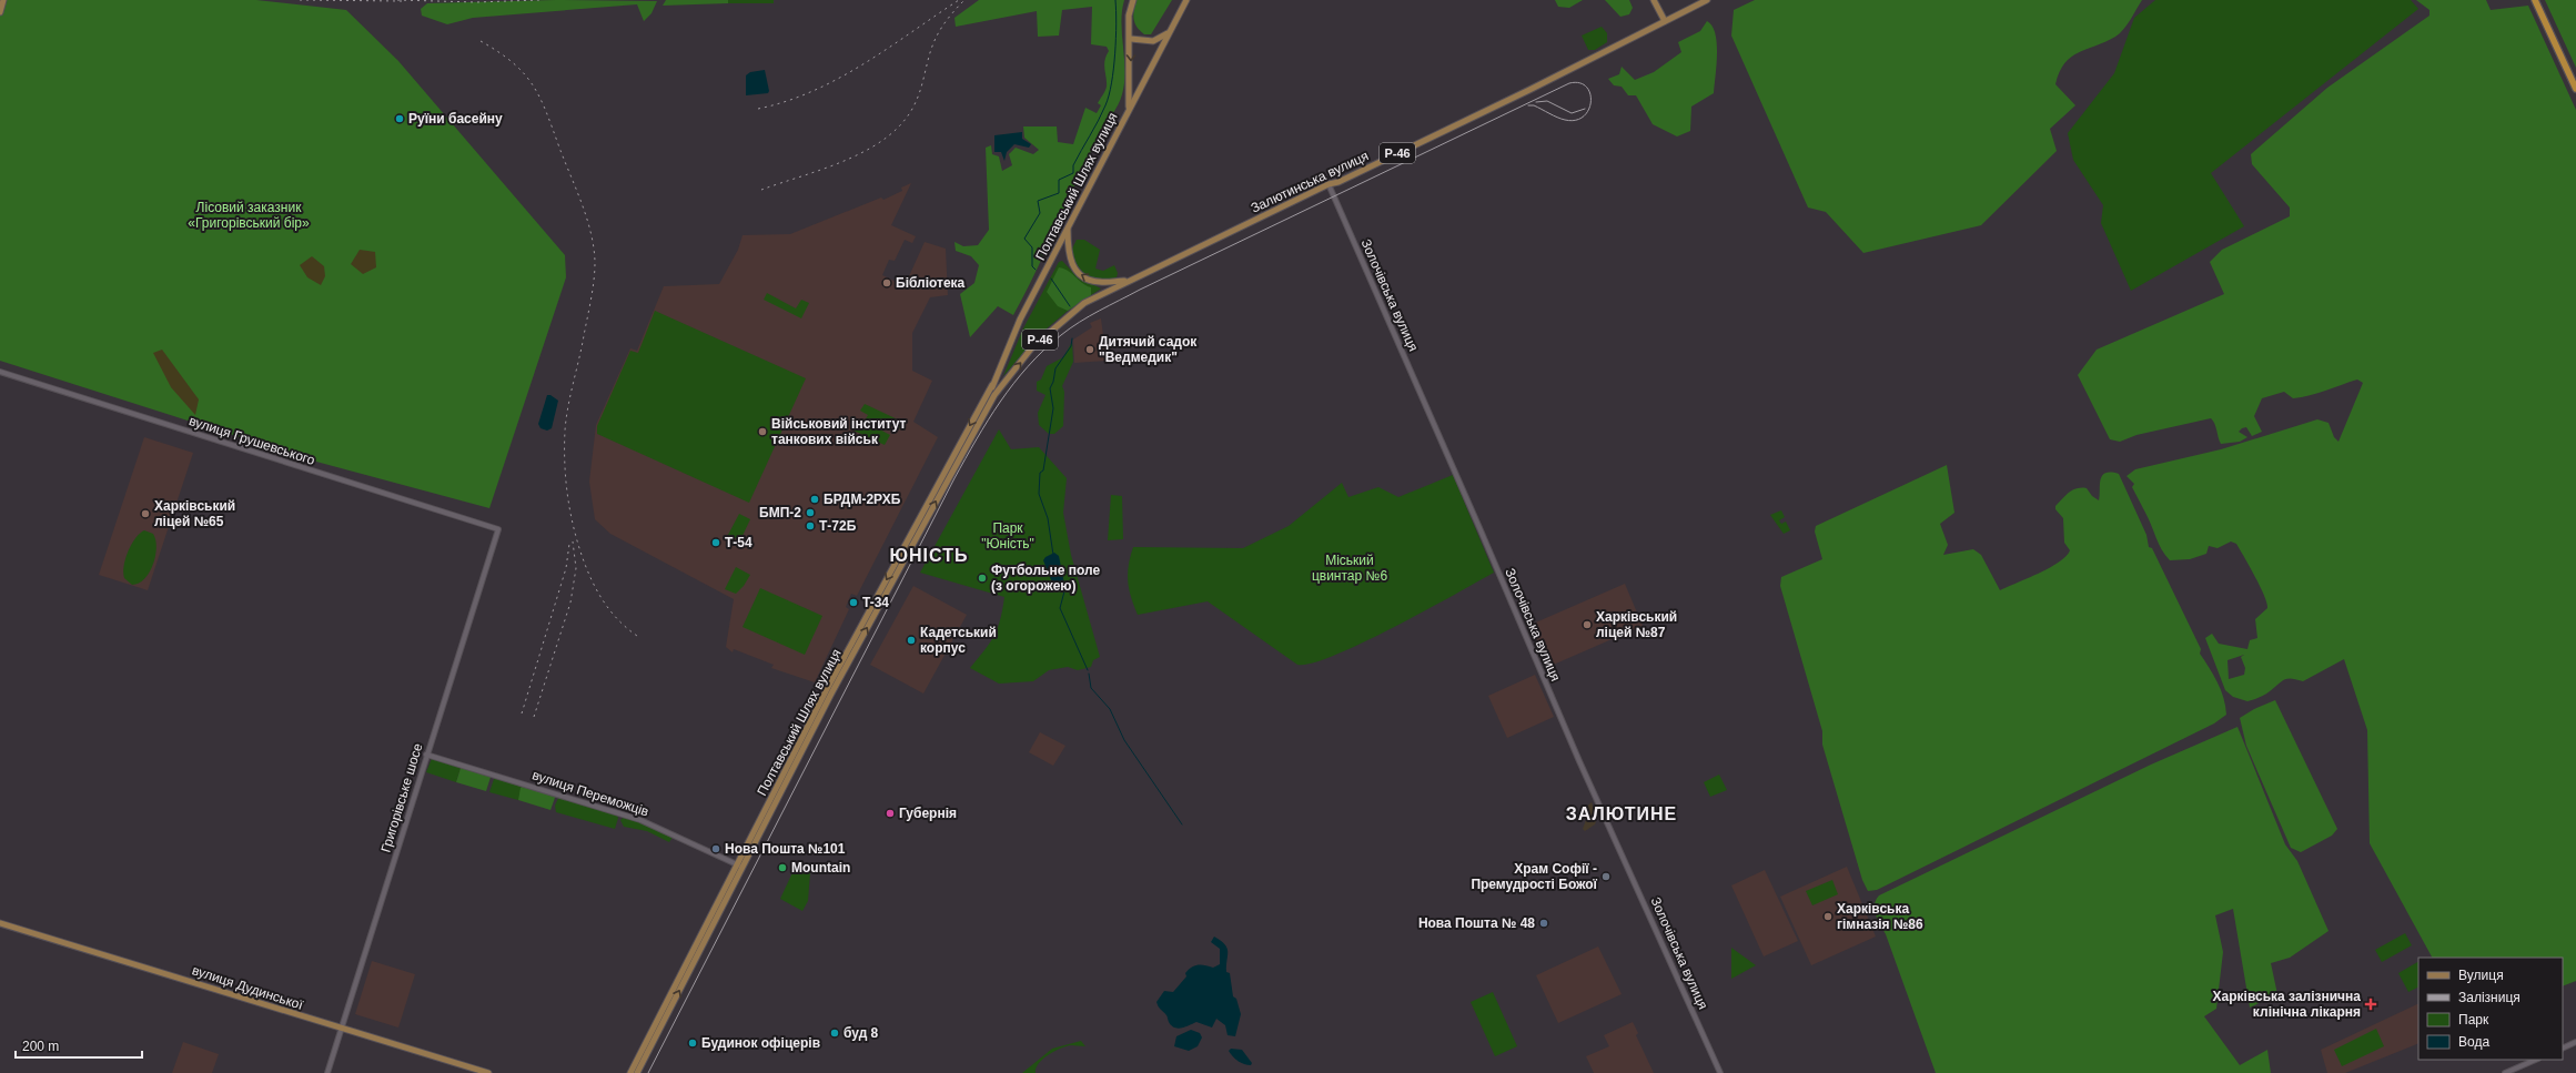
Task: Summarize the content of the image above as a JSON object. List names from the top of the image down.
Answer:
{
  "streets": {
    "main road": [
      "Р-46",
      "Залютинська вулиця",
      "Полтавський Шлях вулиця",
      "вулиця Дудинської"
    ],
    "street": [
      "Золочівська вулиця",
      "вулиця Грушевського",
      "вулиця Переможців",
      "Григорівське шосе"
    ]
  },
  "crossings": [
    ["Залютинська вулиця", "Полтавський Шлях вулиця"],
    ["Залютинська вулиця", "Золочівська вулиця"],
    ["Полтавський Шлях вулиця", "вулиця Переможців"],
    ["вулиця Грушевського", "Григорівське шосе"],
    ["вулиця Переможців", "Григорівське шосе"],
    ["Григорівське шосе", "вулиця Дудинської"]
  ],
  "districts": ["ЮНІСТЬ", "ЗАЛЮТИНЕ"],
  "parks": ["Лісовий заказник «Григорівський бір»", "Парк \"Юність\"", "Міський цвинтар №6"],
  "places": {
    "other": [
      "Руїни басейну",
      "Бібліотека",
      "Дитячий садок \"Ведмедик\"",
      "Військовий інститут танкових військ",
      "БРДМ-2РХБ",
      "БМП-2",
      "Харківський ліцей №65",
      "Т-72Б",
      "Т-54",
      "Футбольне поле (з огорожею)",
      "T-34",
      "Харківський ліцей №87",
      "Кадетський корпус",
      "Губернія",
      "Нова Пошта №101",
      "Mountain",
      "Храм Софії - Премудрості Божої",
      "Харківська гімназія №86",
      "Нова Пошта № 48",
      "буд 8",
      "Будинок офіцерів"
    ],
    "health": ["Харківська залізнична клінічна лікарня"]
  },
  "legend": [
    "Вулиця",
    "Залізниця",
    "Парк",
    "Вода"
  ],
  "scale_bar": "200 m"
}
